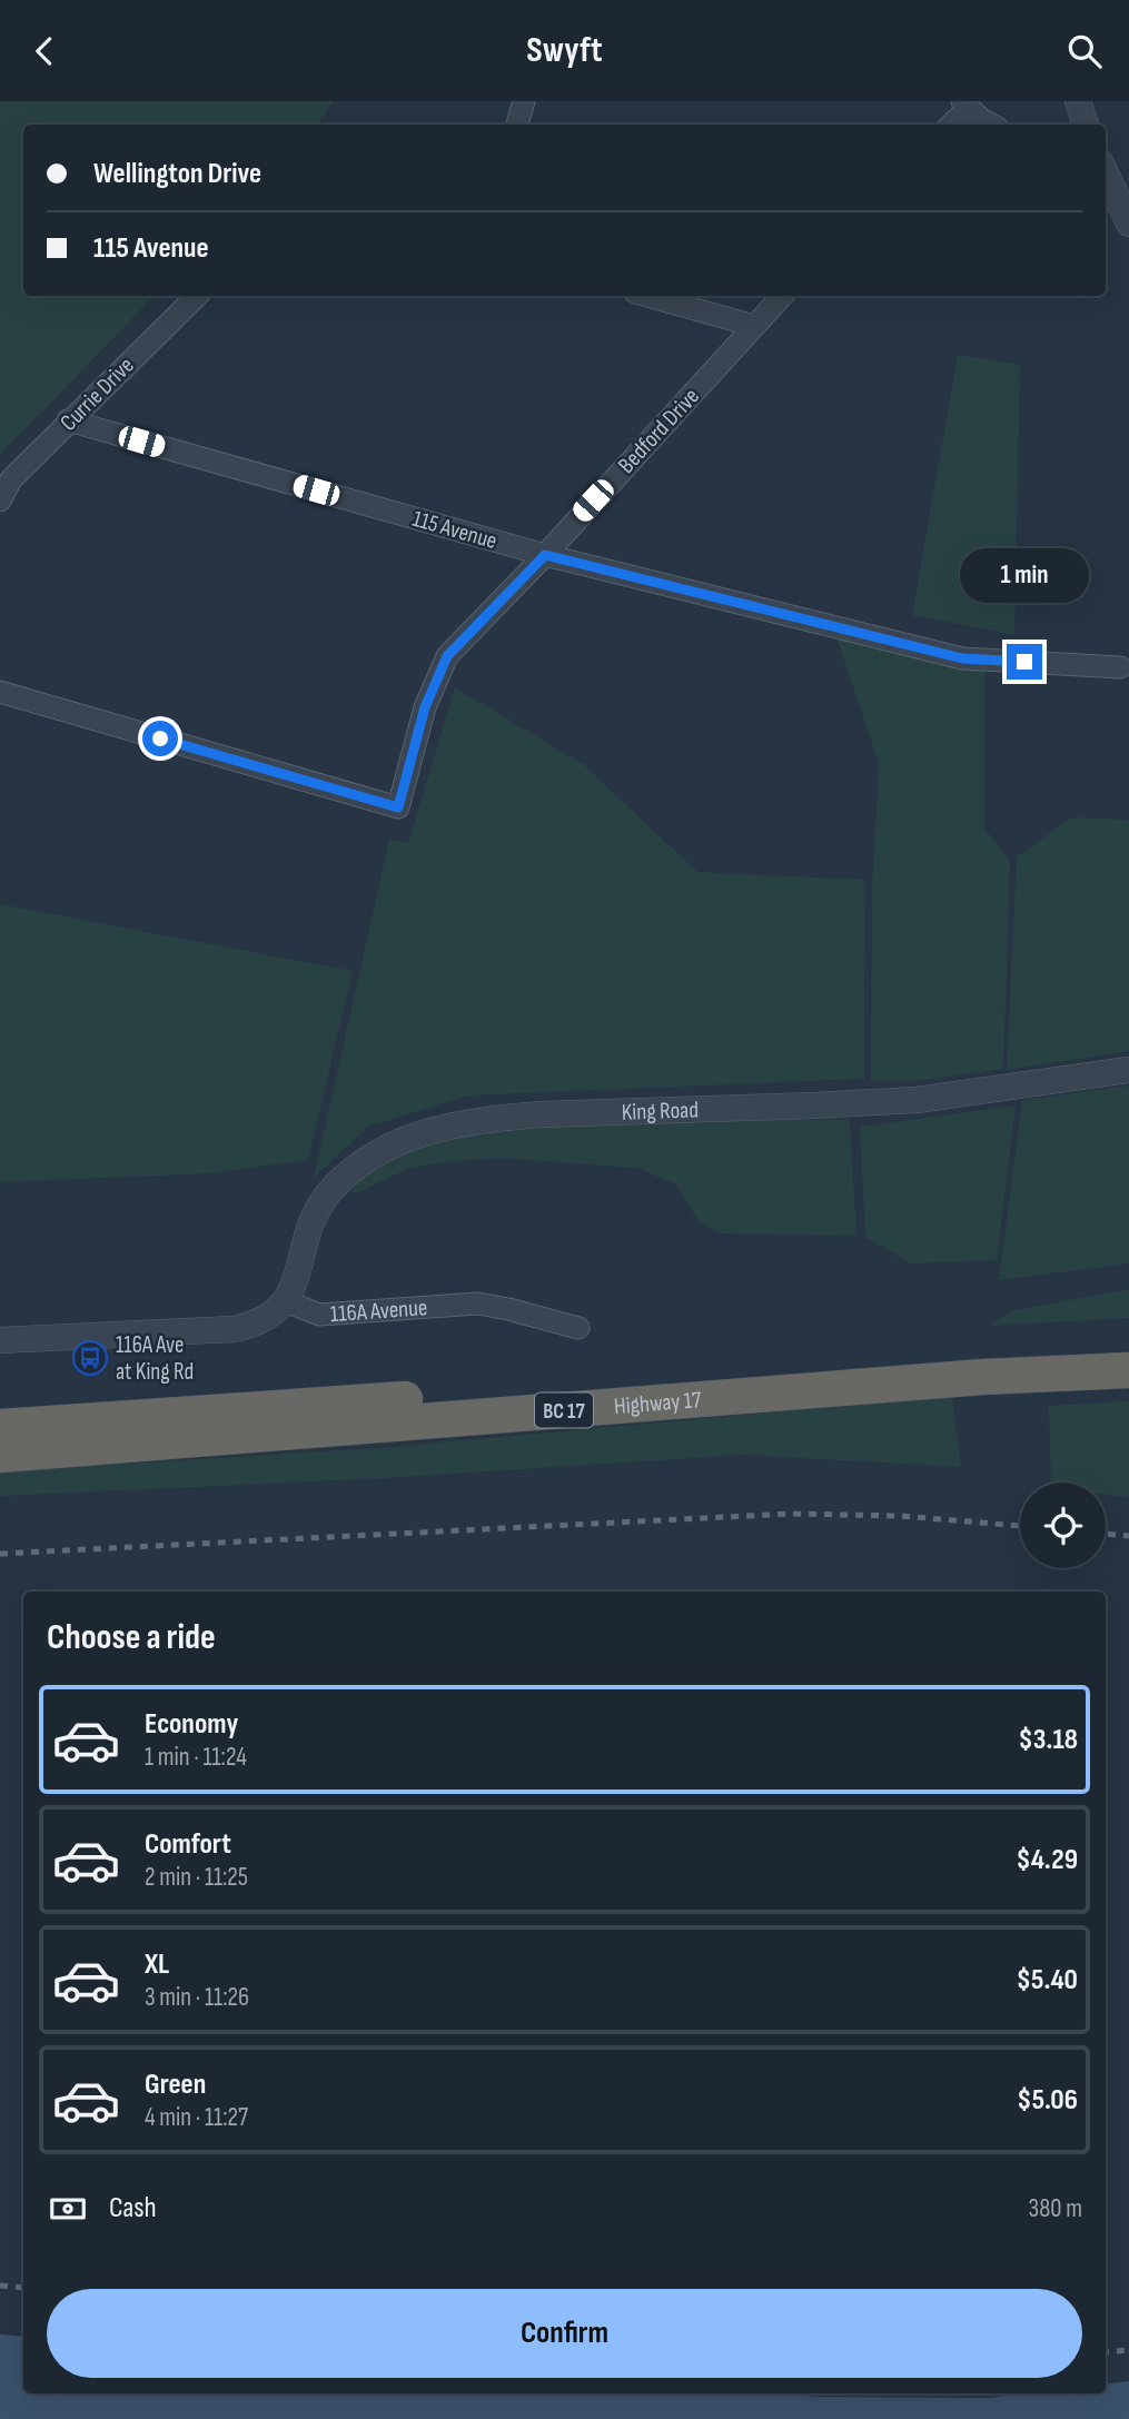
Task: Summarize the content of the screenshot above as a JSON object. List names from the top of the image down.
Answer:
{
  "streets": {
    "highway": ["Highway 17", "BC 17"],
    "street": [
      "Currie Drive",
      "Bedford Drive",
      "115 Avenue",
      "King Road",
      "116A Avenue"
    ]
  },
  "crossings": [
    ["Currie Drive", "115 Avenue"],
    ["Bedford Drive", "115 Avenue"],
    ["King Road", "116A Avenue"]
  ],
  "places": {
    "bus stop": ["116A Ave at King Rd"]
  },
  "page": {
    "header": "Swyft",
    "banner": ["Wellington Drive", "115 Avenue"],
    "bubble": "1 min",
    "heading": "Choose a ride",
    "list": [
      {
        "name": "Economy",
        "note": "1 min · 11:24",
        "value": "$3.18"
      },
      {
        "name": "Comfort",
        "note": "2 min · 11:25",
        "value": "$4.29"
      },
      {
        "name": "XL",
        "note": "3 min · 11:26",
        "value": "$5.40"
      },
      {
        "name": "Green",
        "note": "4 min · 11:27",
        "value": "$5.06"
      }
    ],
    "pay": ["Cash", "380 m"],
    "buttons": "Confirm"
  }
}
